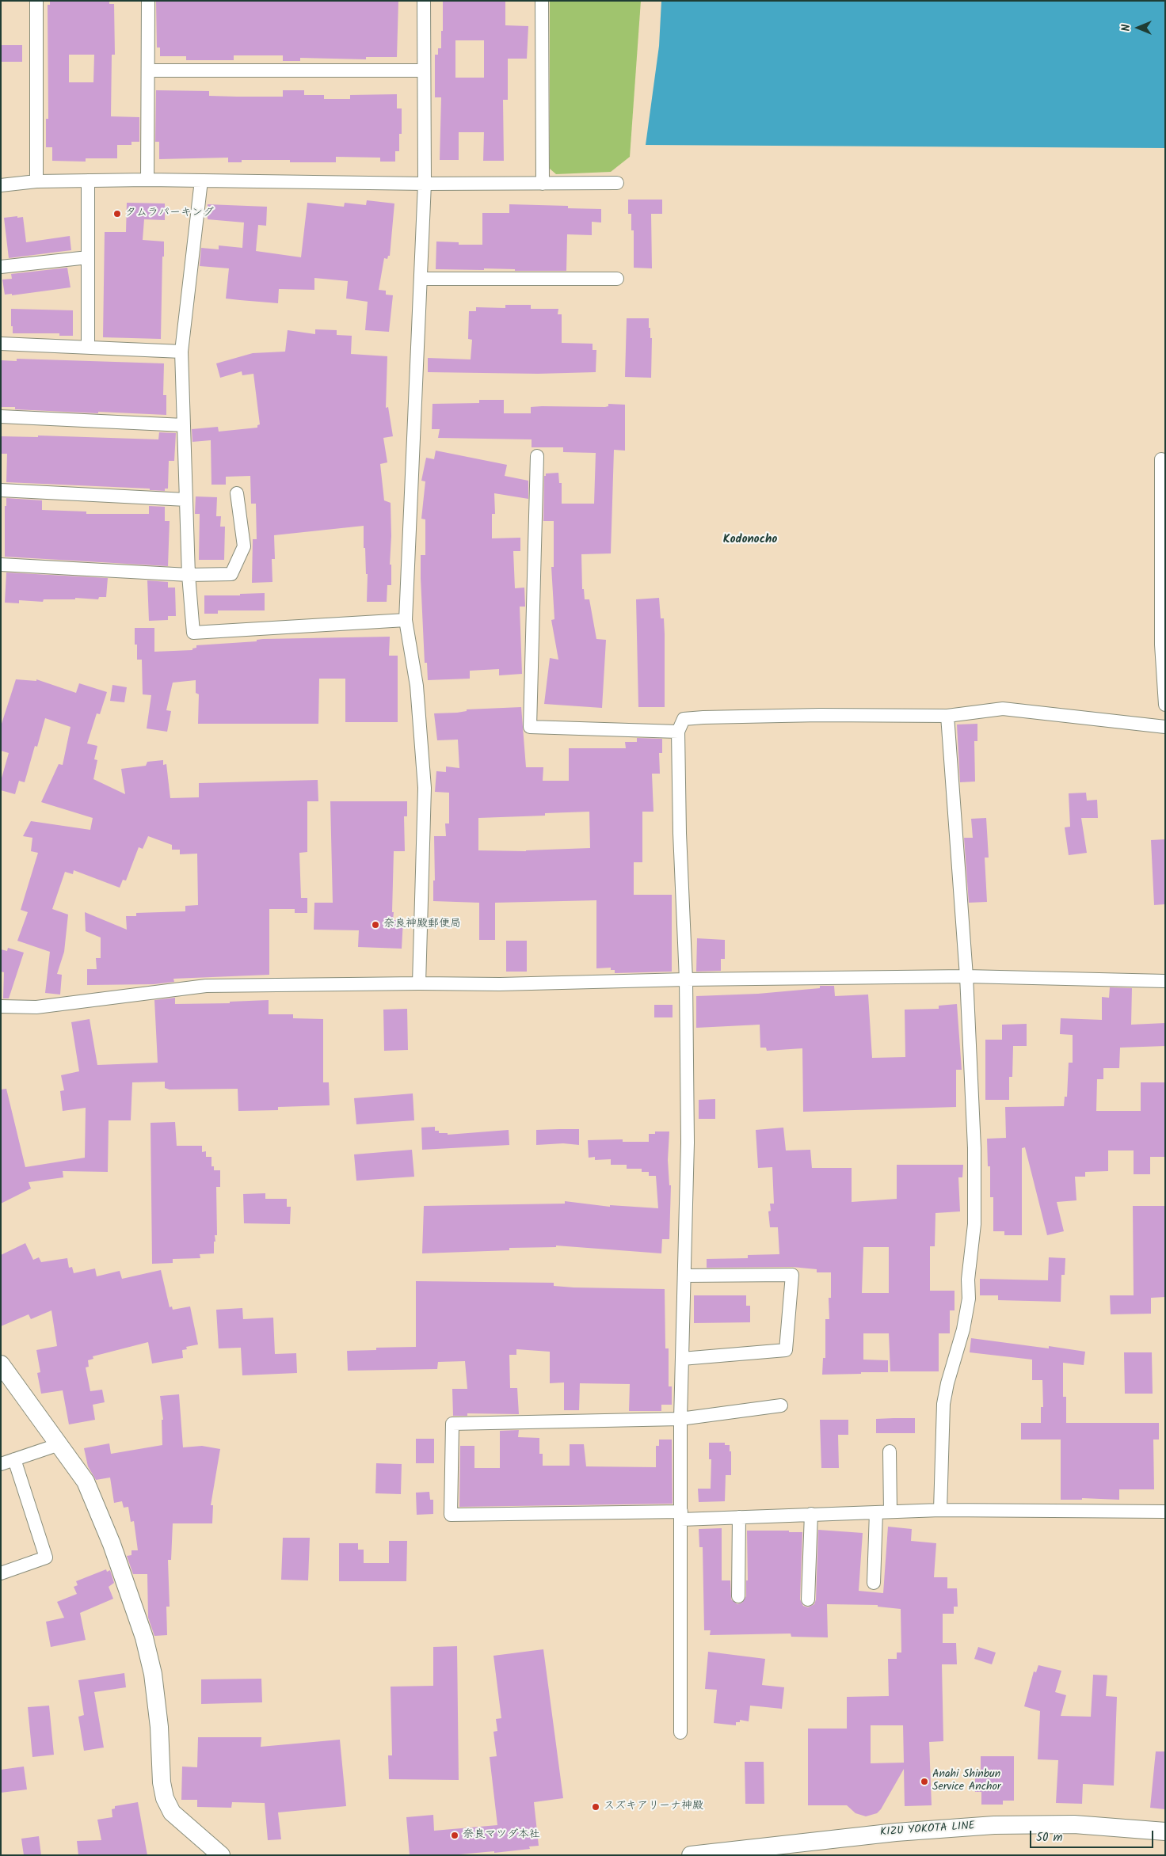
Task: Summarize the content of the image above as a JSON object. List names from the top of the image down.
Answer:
{
  "streets": {
    "street": ["KIZU YOKOTA LINE"]
  },
  "districts": ["Kodonocho"],
  "places": [
    "タムラパーキング",
    "奈良神殿郵便局",
    "Anahi Shinbun Service Anchor",
    "スズキアリーナ神殿",
    "奈良マツダ本社"
  ],
  "scale_bar": "50 m",
  "north": "left"
}
